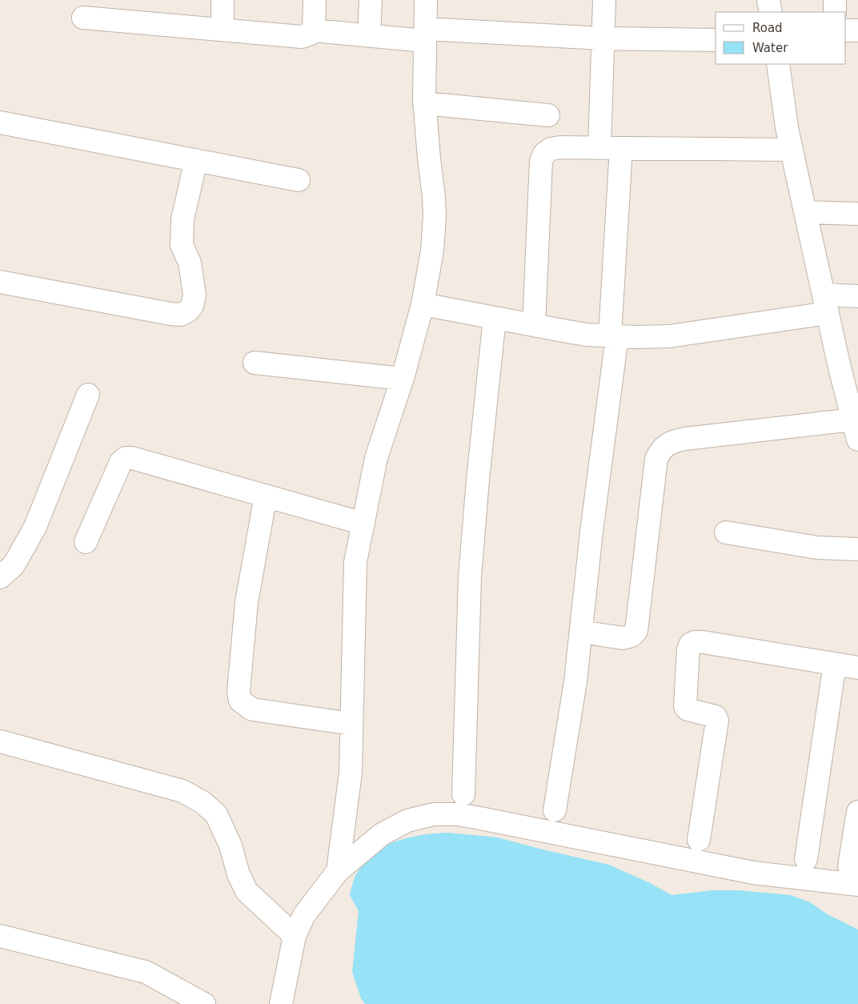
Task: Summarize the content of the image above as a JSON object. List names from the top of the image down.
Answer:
{
  "legend": ["Road", "Water"]
}
